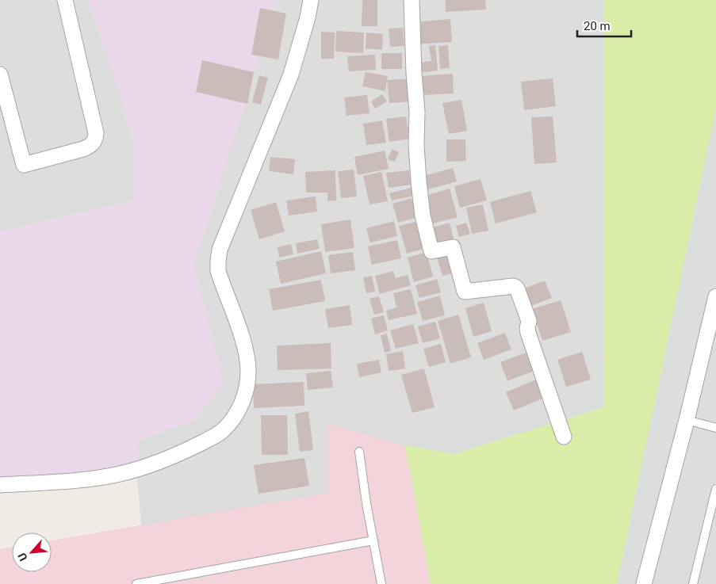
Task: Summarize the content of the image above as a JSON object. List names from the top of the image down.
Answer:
{
  "scale_bar": "20 m",
  "north": "bottom left"
}
